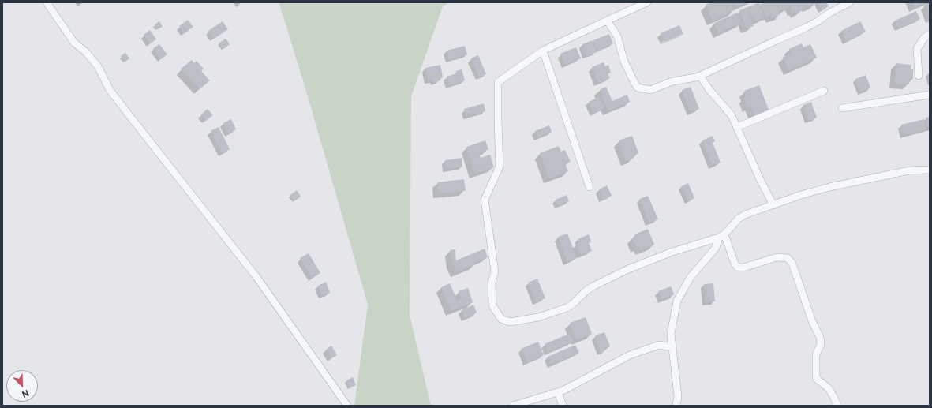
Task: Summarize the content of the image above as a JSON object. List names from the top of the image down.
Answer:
{
  "north": "bottom right"
}
